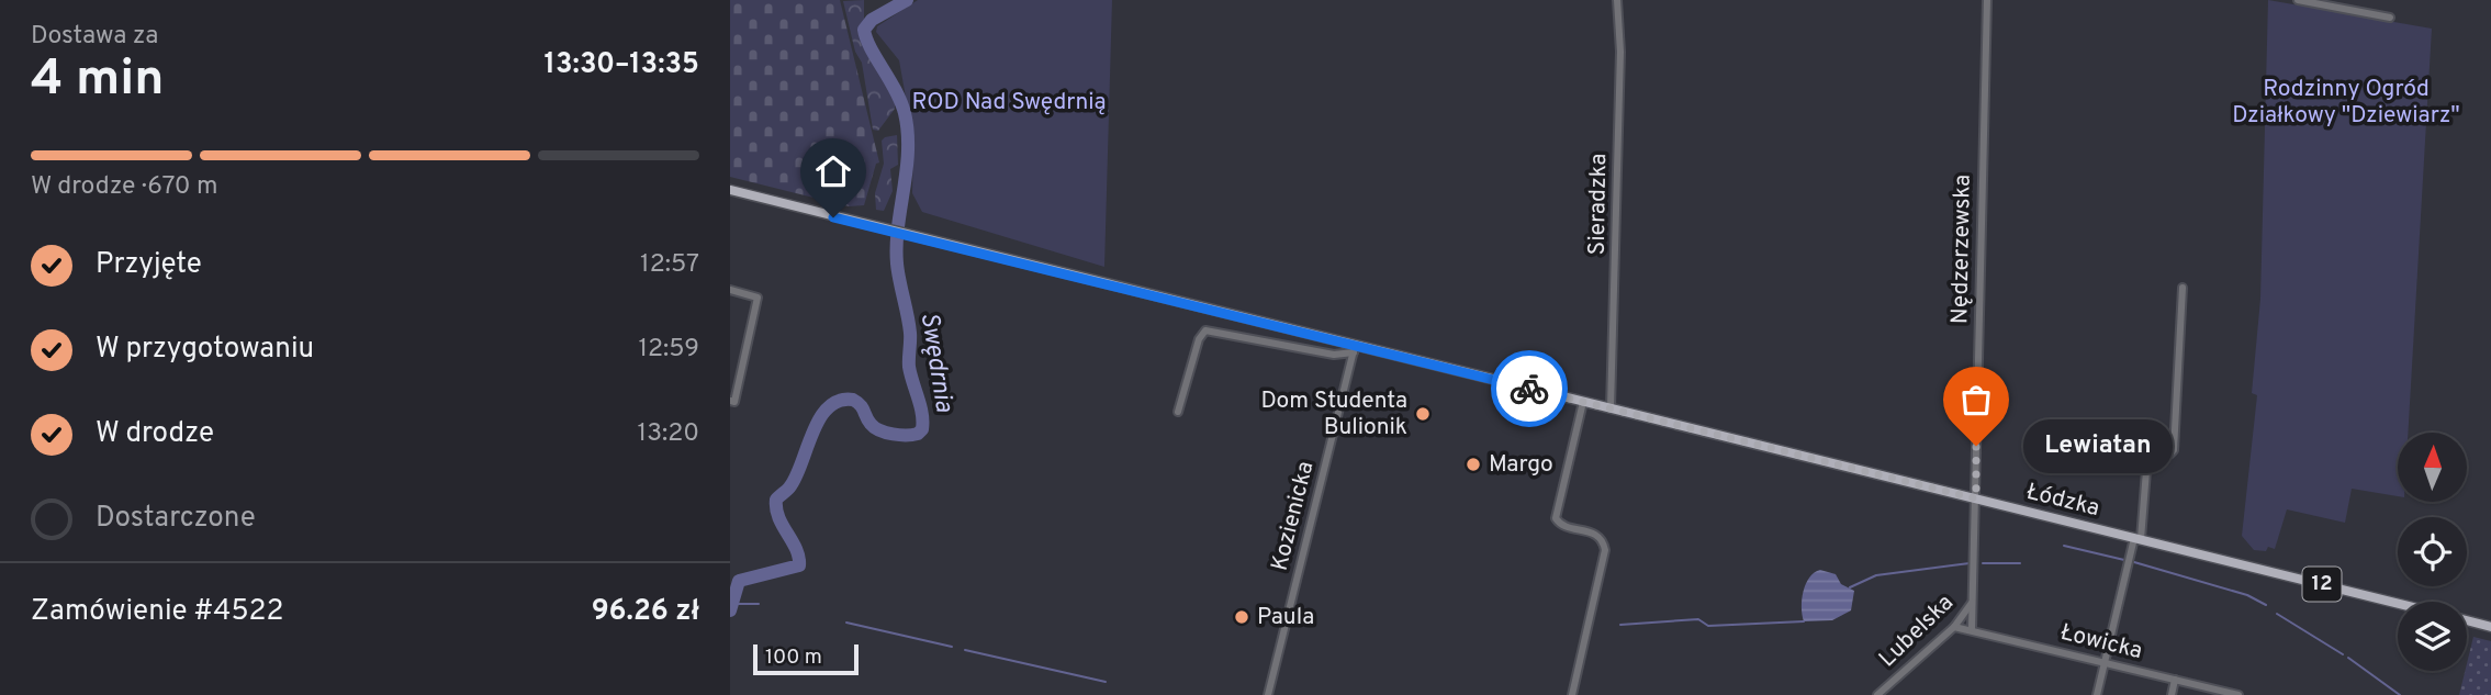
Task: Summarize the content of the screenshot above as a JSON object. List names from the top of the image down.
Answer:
{
  "streets": {
    "main road": ["Łódzka", "12"],
    "street": [
      "Sieradzka",
      "Nędzerzewska",
      "Kozienicka",
      "Lubelska",
      "Łowicka"
    ]
  },
  "crossings": [
    ["Sieradzka", "Łódzka"],
    ["Nędzerzewska", "Łódzka"],
    ["Nędzerzewska", "Lubelska"],
    ["Łódzka", "Kozienicka"],
    ["Łódzka", "Lubelska"],
    ["Lubelska", "Łowicka"]
  ],
  "water": ["Swędrnia"],
  "parks": ["Rodzinny Ogród Działkowy \"Dziewiarz\"", "ROD Nad Swędrnią"],
  "places": [
    "Dom Studenta Bulionik",
    "Lewiatan",
    "Margo",
    "Paula"
  ],
  "scale_bar": "100 m",
  "north": "top",
  "page": {
    "heading": ["4 min", "Dostawa za", "13:30–13:35"],
    "panel": ["Zamówienie #4522", "96.26 zł"],
    "bar": "W drodze · 670 m",
    "list": [
      ["Przyjęte", "12:57"],
      ["W przygotowaniu", "12:59"],
      ["W drodze", "13:20"],
      "Dostarczone"
    ],
    "bubble": "Lewiatan",
    "scale": "100 m"
  }
}
